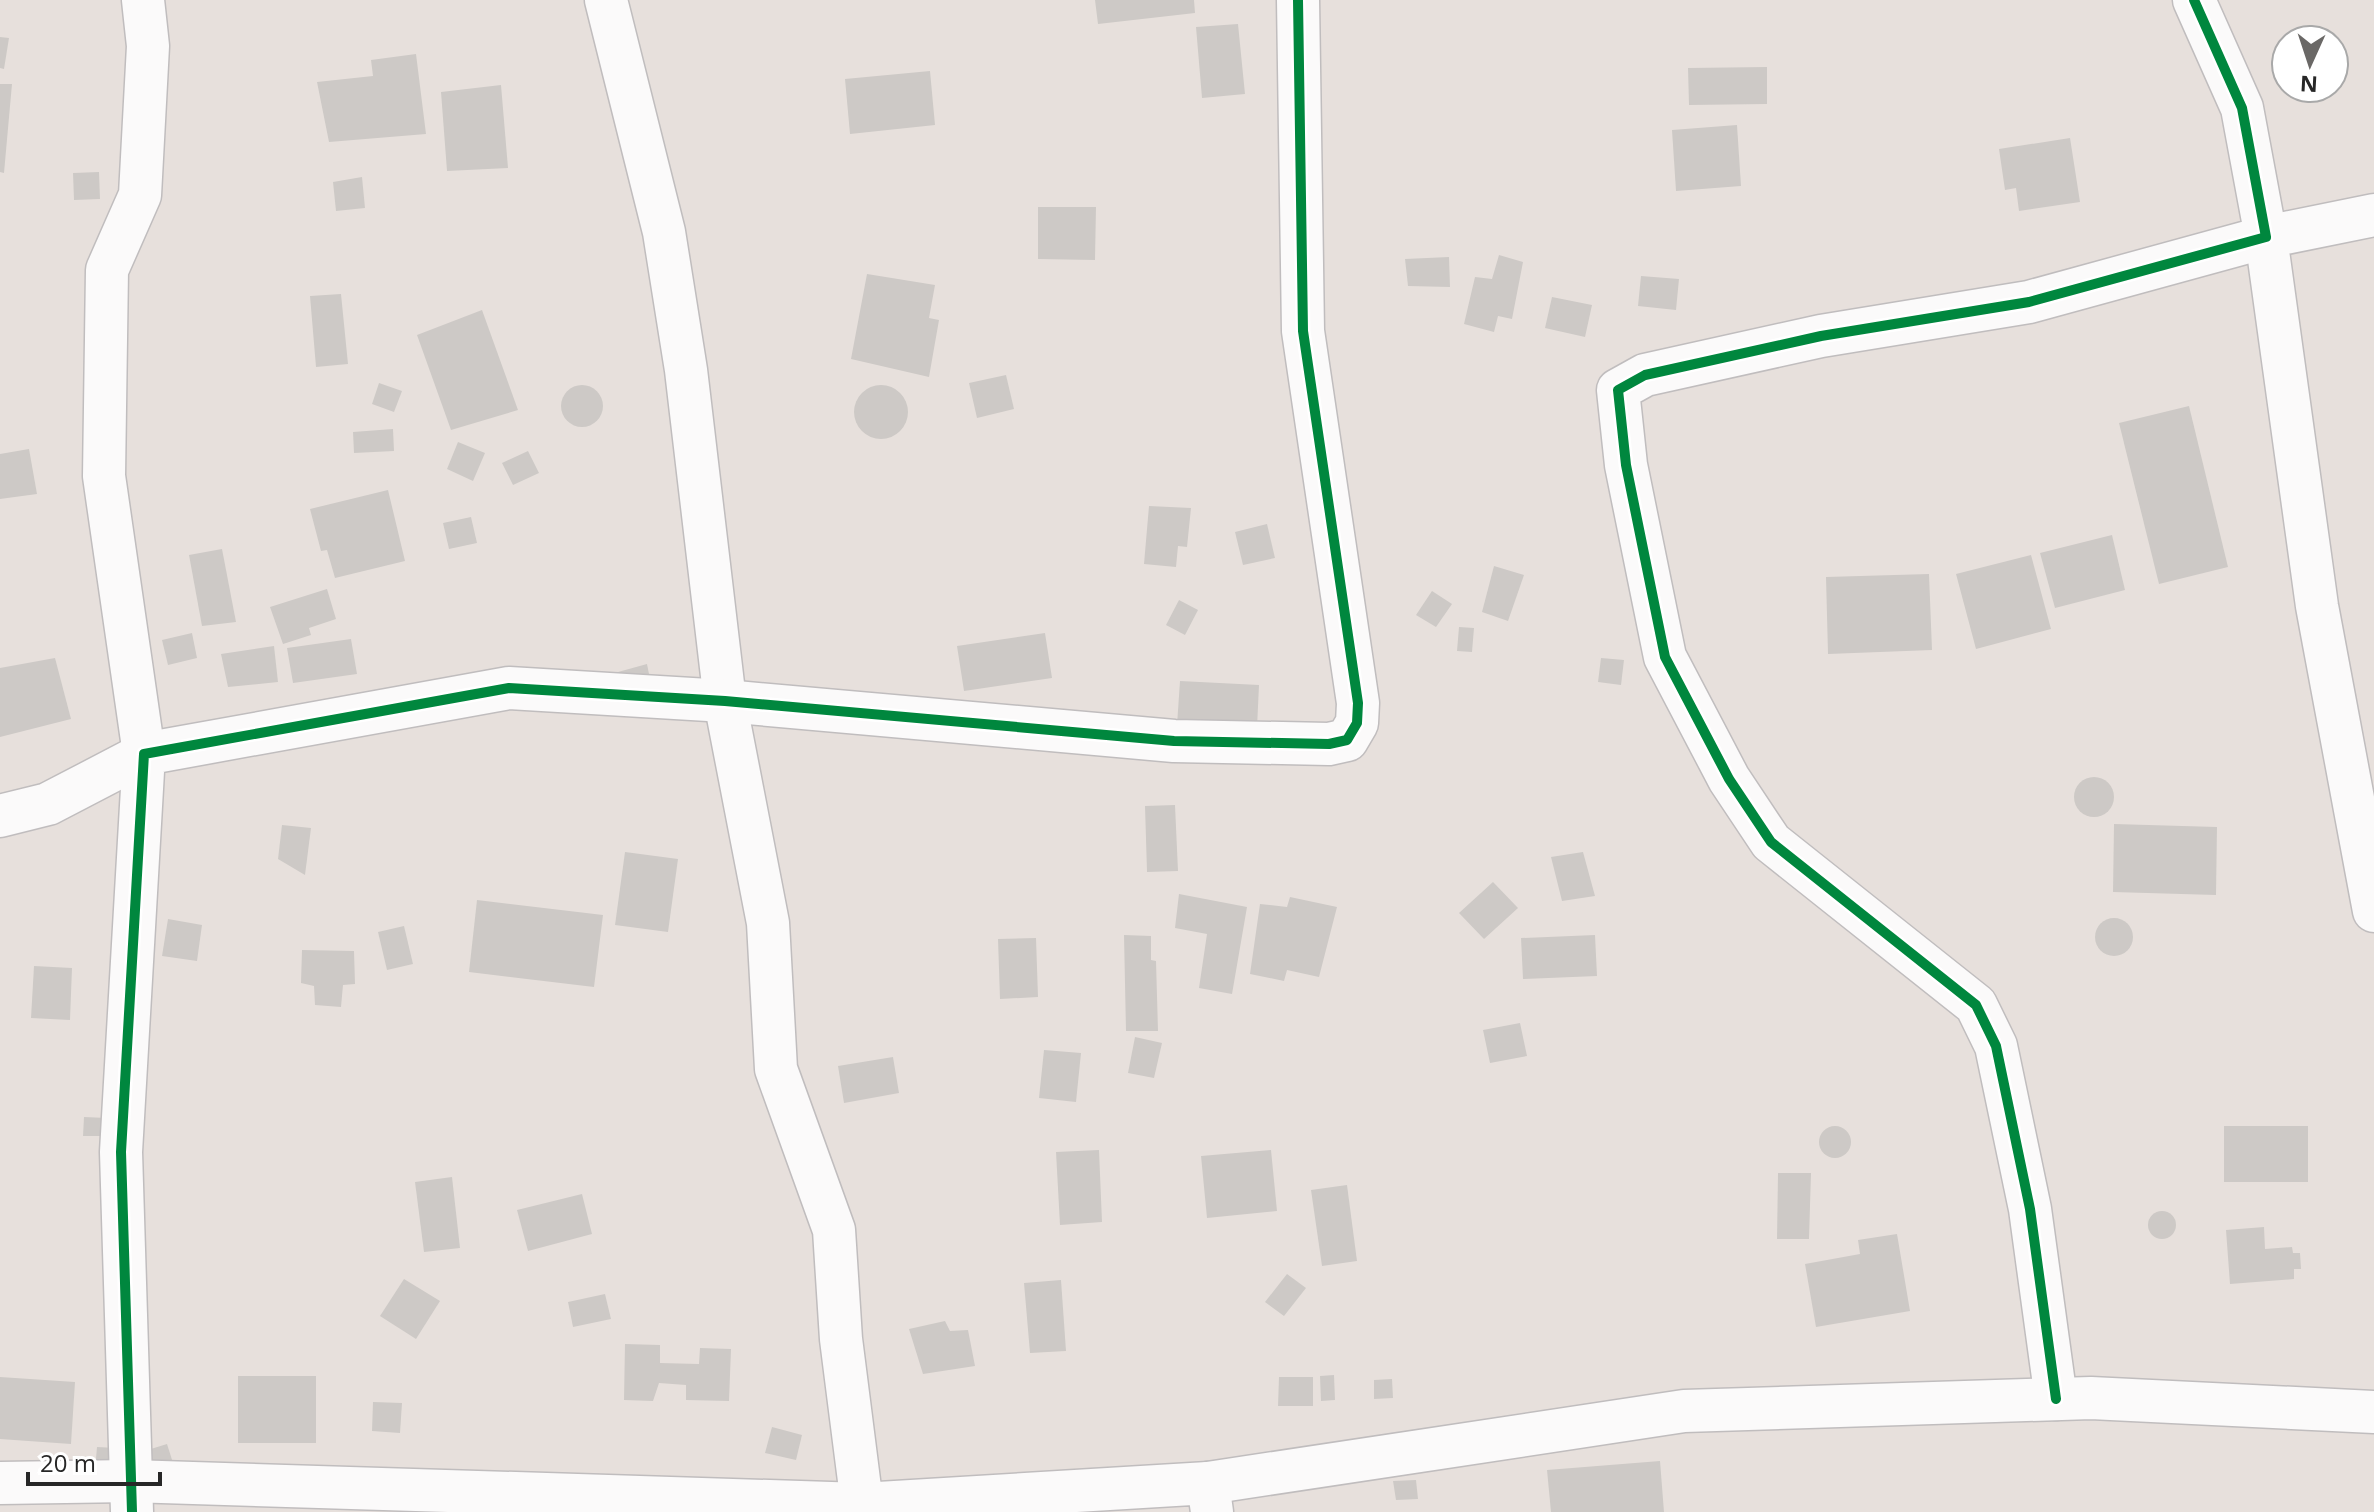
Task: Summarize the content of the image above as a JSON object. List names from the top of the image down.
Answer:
{
  "scale_bar": "20 m",
  "north": "bottom"
}
